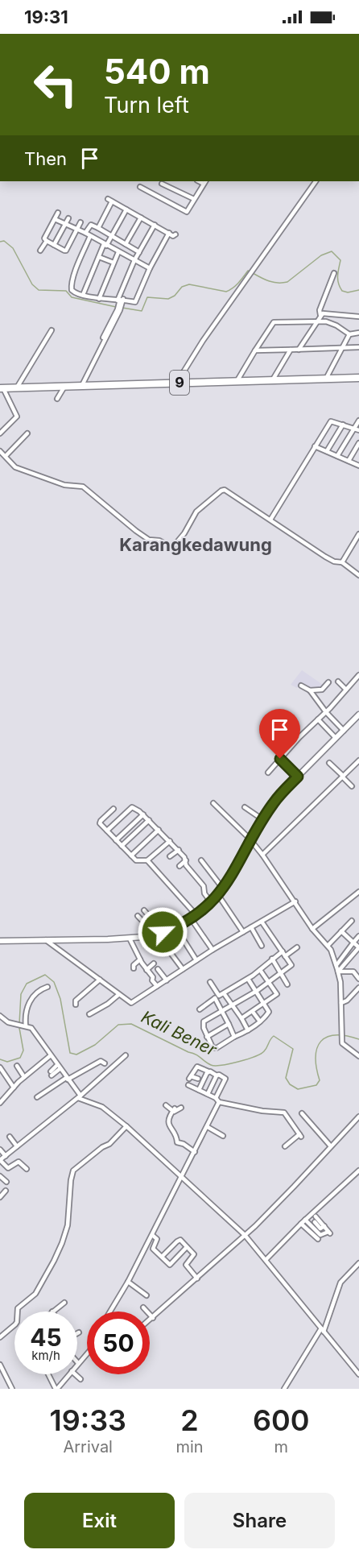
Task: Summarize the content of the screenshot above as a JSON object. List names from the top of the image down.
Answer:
{
  "streets": {
    "highway": ["9"]
  },
  "districts": ["Karangkedawung"],
  "water": ["Kali Bener"],
  "page": {
    "status": "19:31",
    "turn": ["540 m", "Turn left"],
    "then": "Then",
    "speed": "45 km/h",
    "limit": "50",
    "eta": [
      "19:33",
      "Arrival",
      "2",
      "min",
      "600",
      "m"
    ],
    "buttons": ["Exit", "Share"]
  }
}
